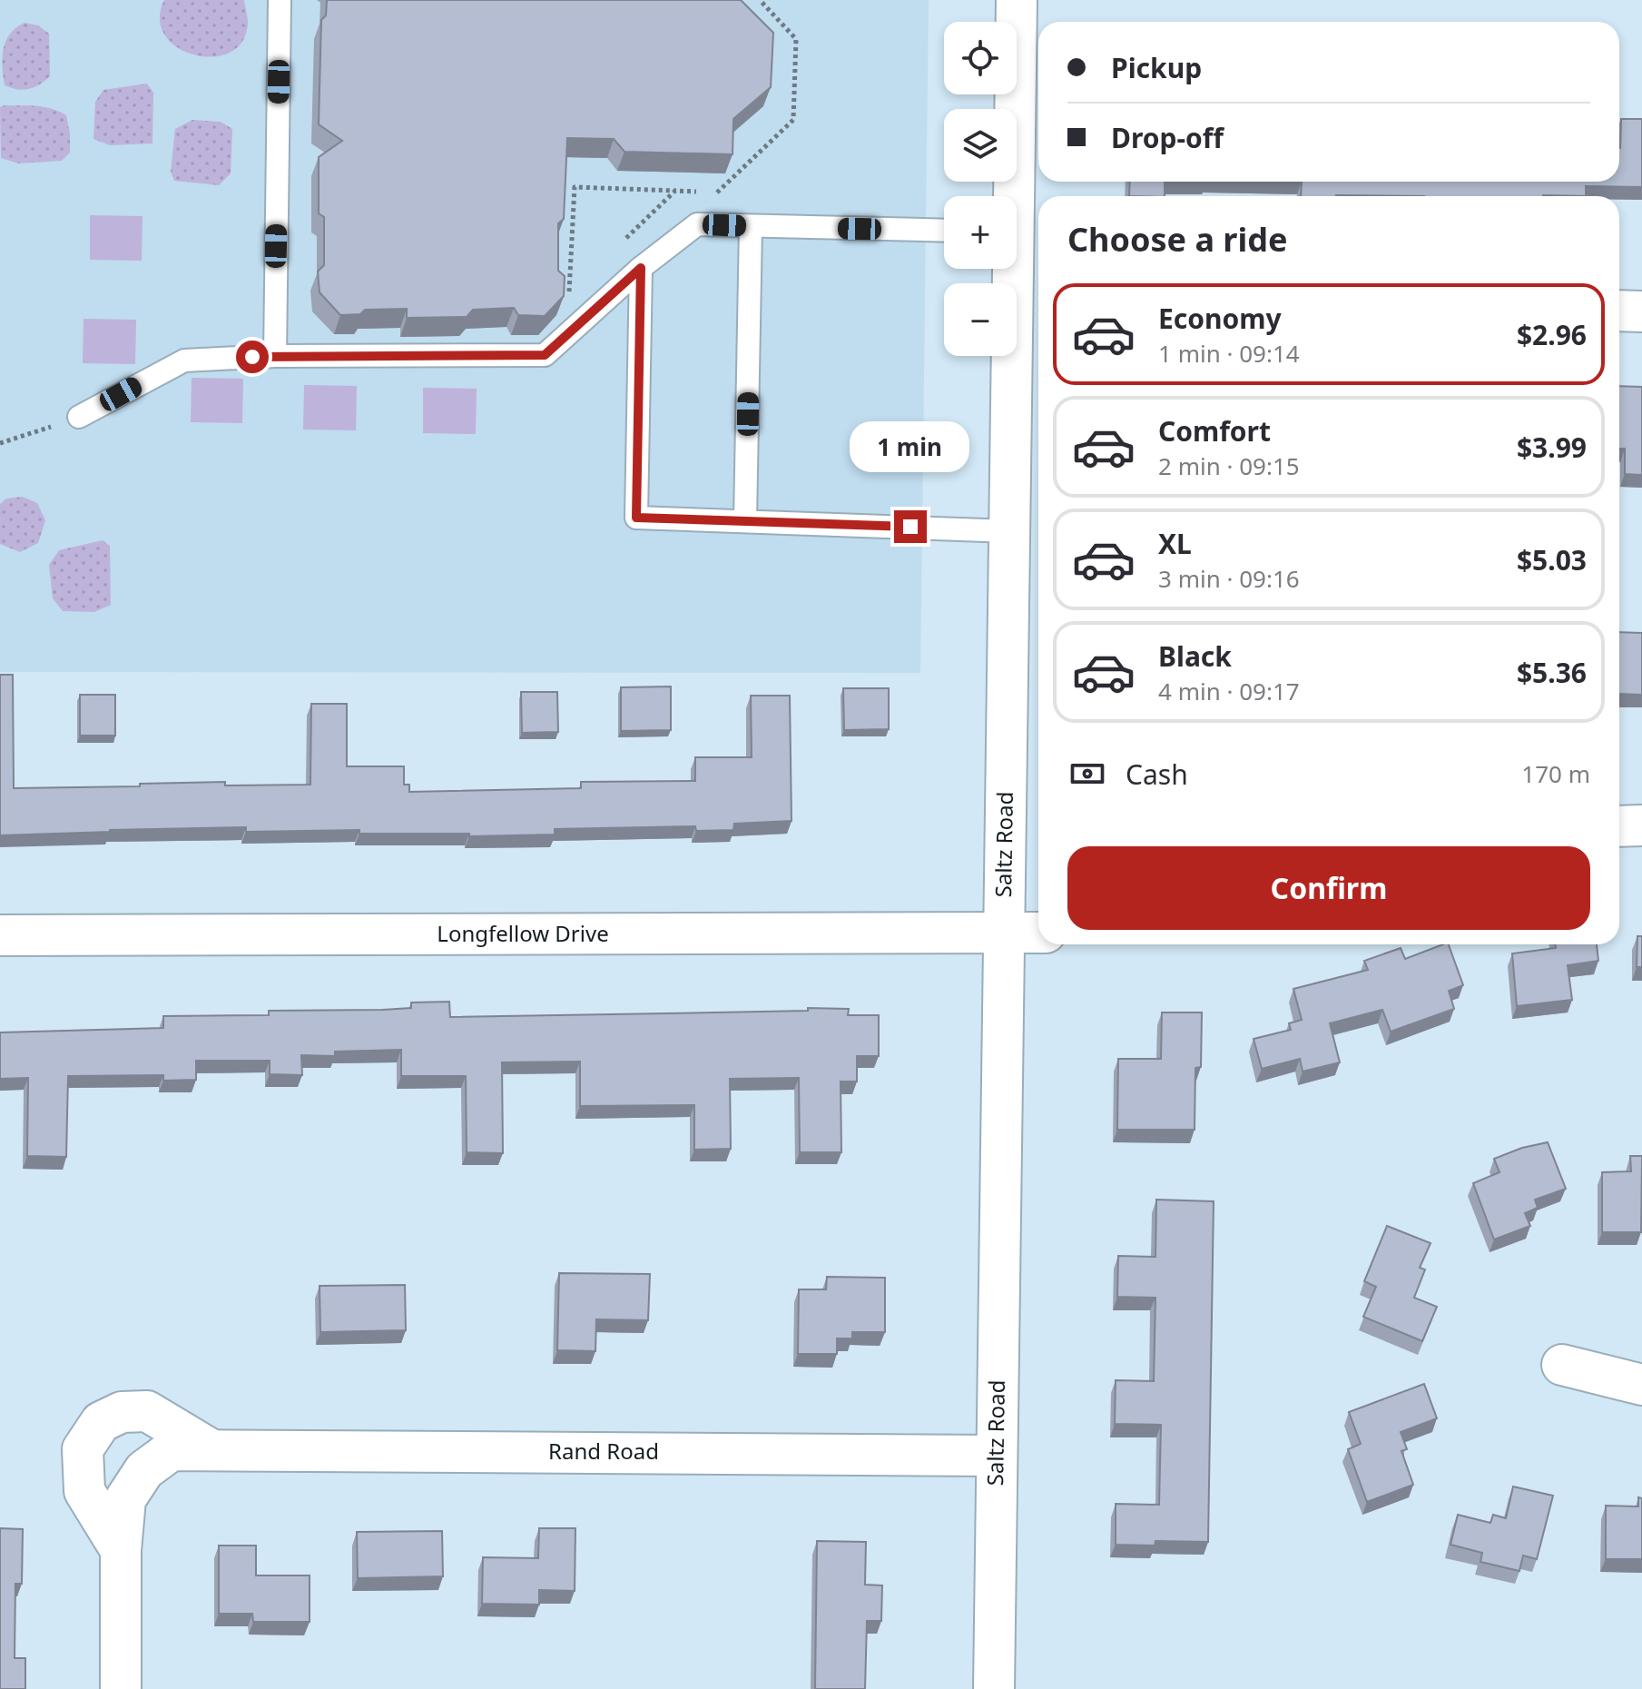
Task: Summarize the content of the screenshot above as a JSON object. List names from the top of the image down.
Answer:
{
  "streets": {
    "street": ["Saltz Road", "Longfellow Drive", "Rand Road"]
  },
  "crossings": [
    ["Saltz Road", "Longfellow Drive"],
    ["Saltz Road", "Rand Road"]
  ],
  "page": {
    "map_buttons": ["+", "−"],
    "banner": ["Pickup", "Drop-off"],
    "heading": "Choose a ride",
    "list": [
      {
        "name": "Economy",
        "note": "1 min · 09:14",
        "value": "$2.96"
      },
      {
        "name": "Comfort",
        "note": "2 min · 09:15",
        "value": "$3.99"
      },
      {
        "name": "XL",
        "note": "3 min · 09:16",
        "value": "$5.03"
      },
      {
        "name": "Black",
        "note": "4 min · 09:17",
        "value": "$5.36"
      }
    ],
    "bubble": "1 min",
    "pay": ["Cash", "170 m"],
    "buttons": "Confirm"
  }
}
